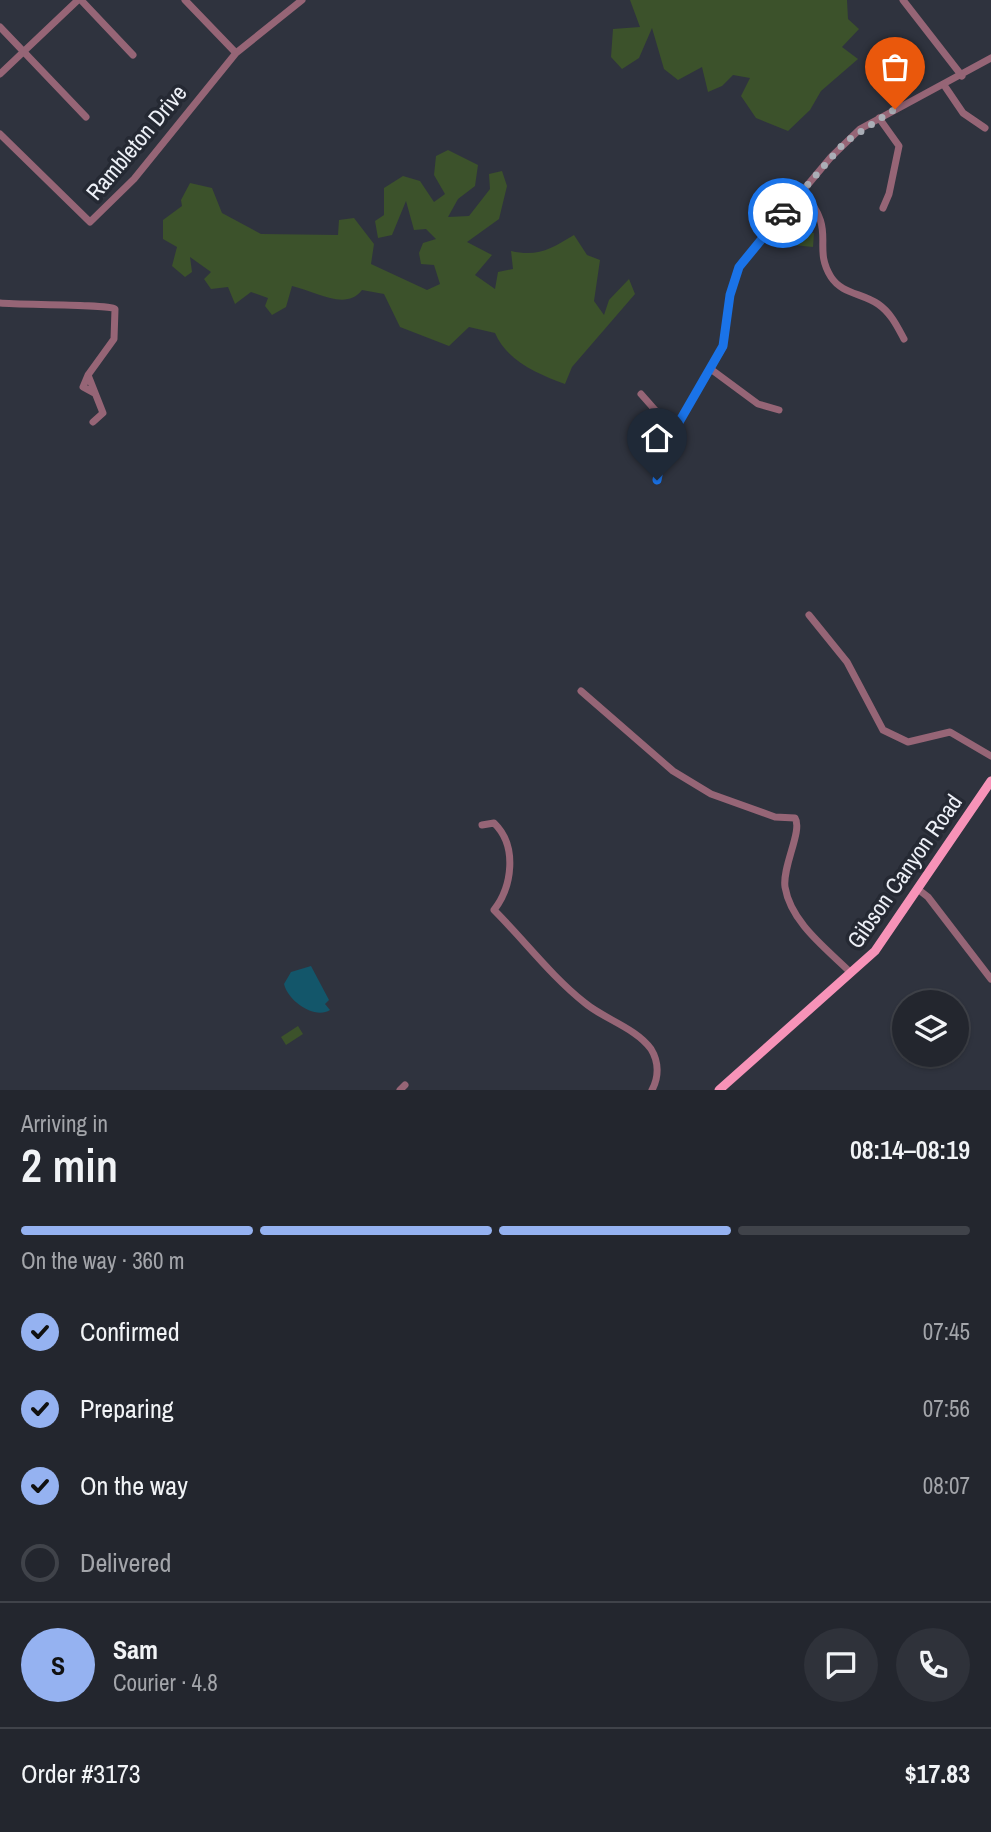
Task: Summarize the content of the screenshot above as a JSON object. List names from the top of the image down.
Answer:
{
  "streets": {
    "main road": ["Gibson Canyon Road"],
    "street": ["Rambleton Drive"]
  },
  "page": {
    "heading": ["2 min", "Arriving in", "08:14–08:19"],
    "panel": [
      "Sam",
      "Courier · 4.8",
      "Order #3173",
      "$17.83"
    ],
    "bar": "On the way · 360 m",
    "list": [
      ["Confirmed", "07:45"],
      ["Preparing", "07:56"],
      ["On the way", "08:07"],
      "Delivered"
    ],
    "round": "S"
  }
}
